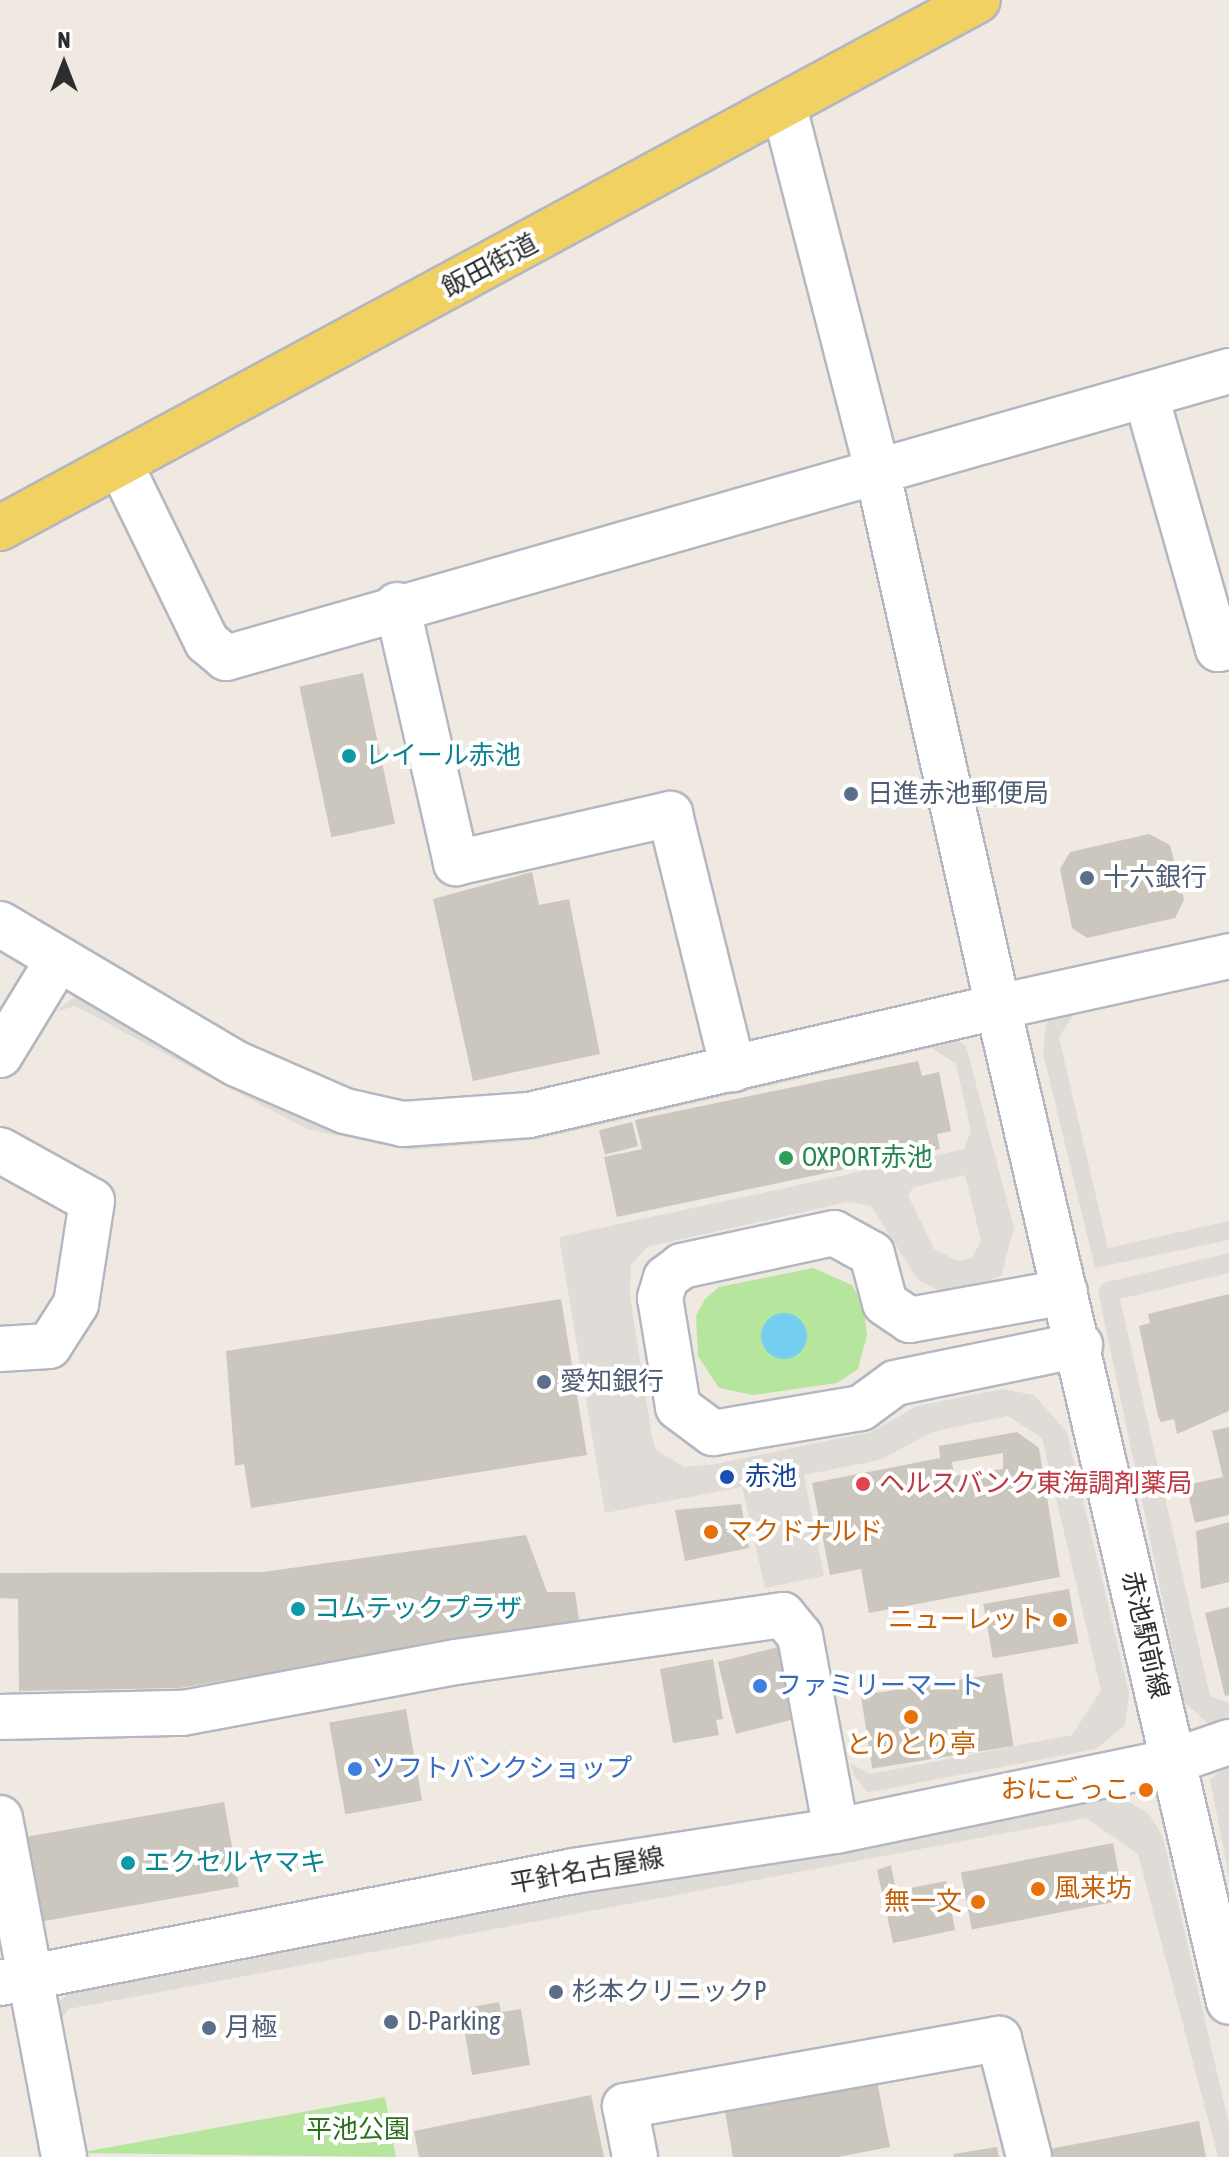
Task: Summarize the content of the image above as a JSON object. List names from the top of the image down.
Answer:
{
  "streets": {
    "main road": ["飯田街道"],
    "street": ["赤池駅前線", "平針名古屋線"]
  },
  "crossings": [
    ["飯田街道", "赤池駅前線"],
    ["赤池駅前線", "平針名古屋線"]
  ],
  "parks": ["平池公園"],
  "places": [
    "レイール赤池",
    "日進赤池郵便局",
    "十六銀行",
    "OXPORT赤池",
    "愛知銀行",
    "赤池",
    "ヘルスバンク東海調剤薬局",
    "マクドナルド",
    "コムテックプラザ",
    "ニューレット",
    "ファミリーマート",
    "とりとり亭",
    "ソフトバンクショップ",
    "おにごっこ",
    "エクセルヤマキ",
    "風来坊",
    "無一文",
    "杉本クリニックP",
    "D-Parking",
    "月極"
  ],
  "north": "top"
}
